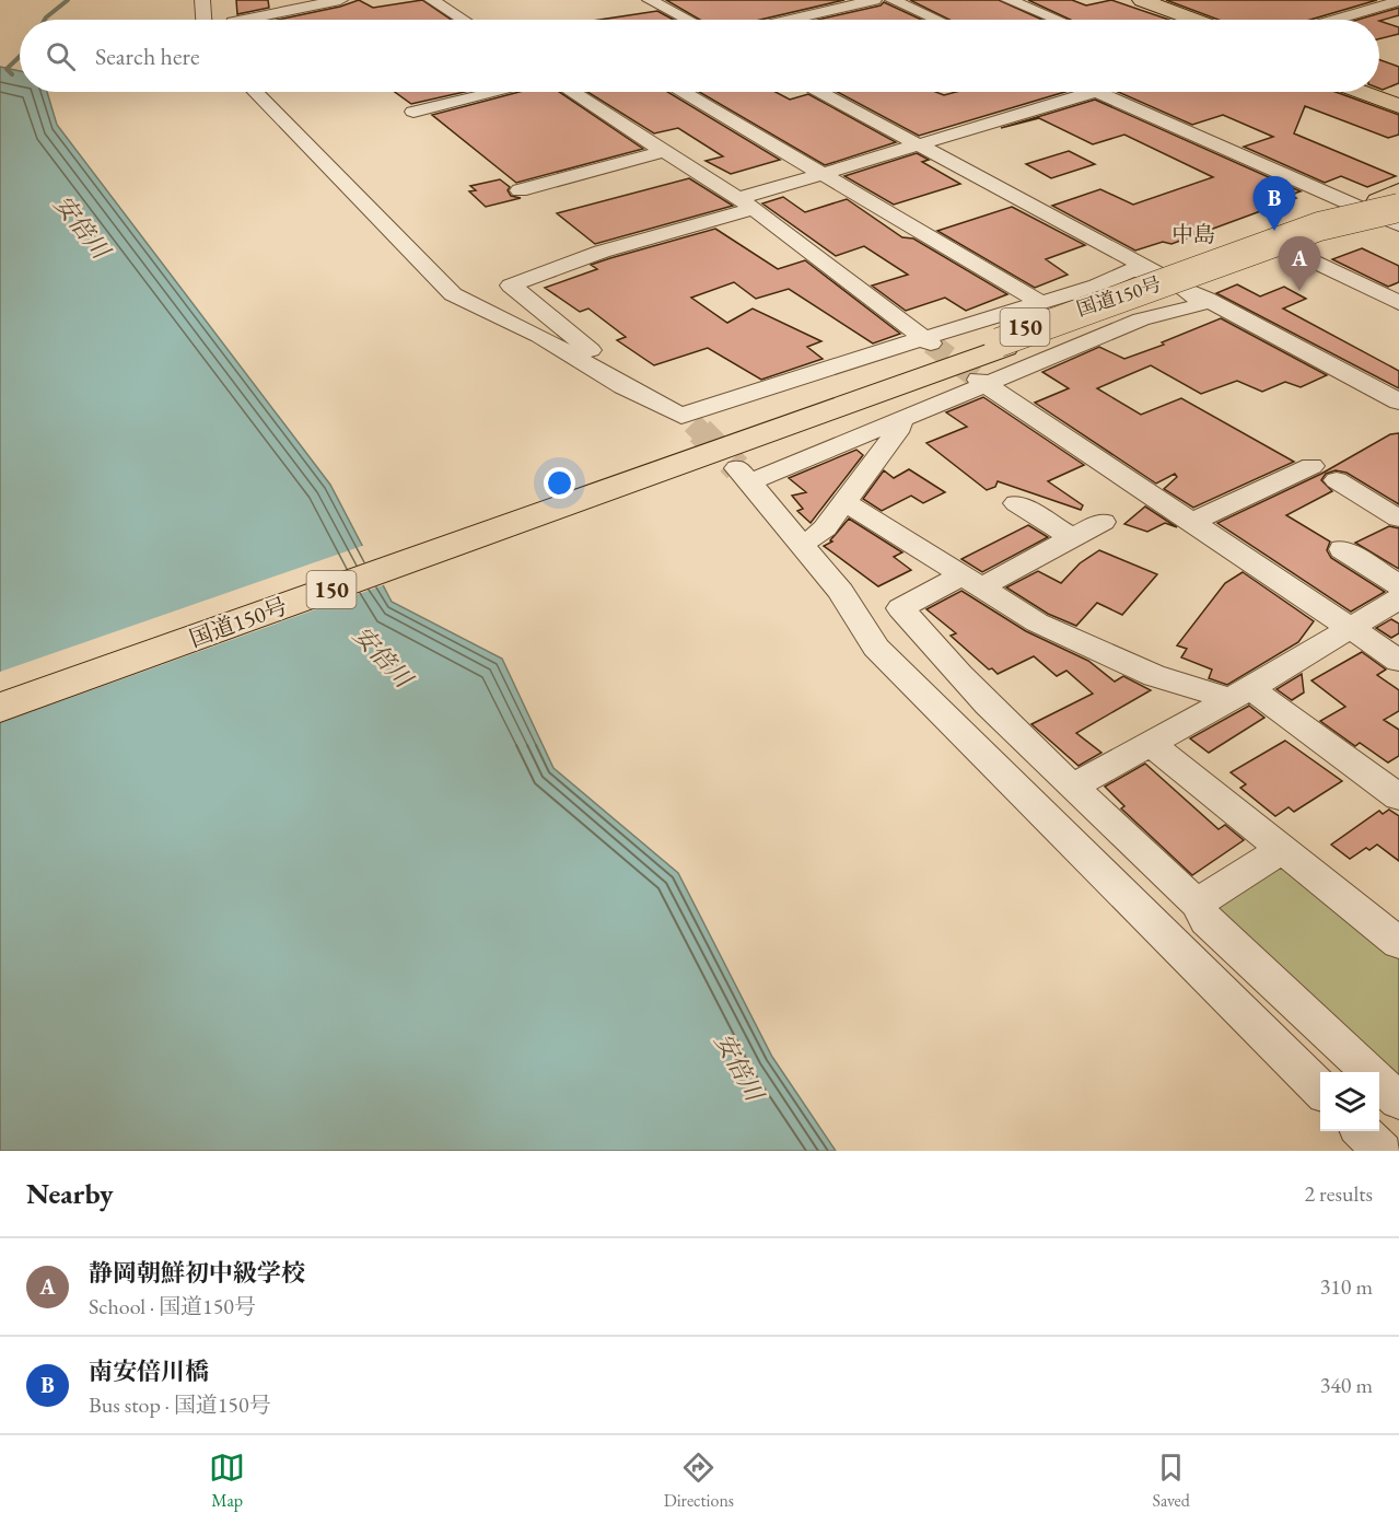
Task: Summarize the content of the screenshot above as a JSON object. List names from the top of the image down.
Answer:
{
  "streets": {
    "main road": ["国道150号", "150"]
  },
  "districts": ["中島"],
  "water": ["安倍川"],
  "page": {
    "search": "Search here",
    "pins": ["B", "A"],
    "heading": ["Nearby", "2 results"],
    "list": [
      {
        "mark": "A",
        "name": "静岡朝鮮初中級学校",
        "note": "School · 国道150号",
        "value": "310 m"
      },
      {
        "mark": "B",
        "name": "南安倍川橋",
        "note": "Bus stop · 国道150号",
        "value": "340 m"
      }
    ],
    "nav": ["Map", "Directions", "Saved"]
  }
}
